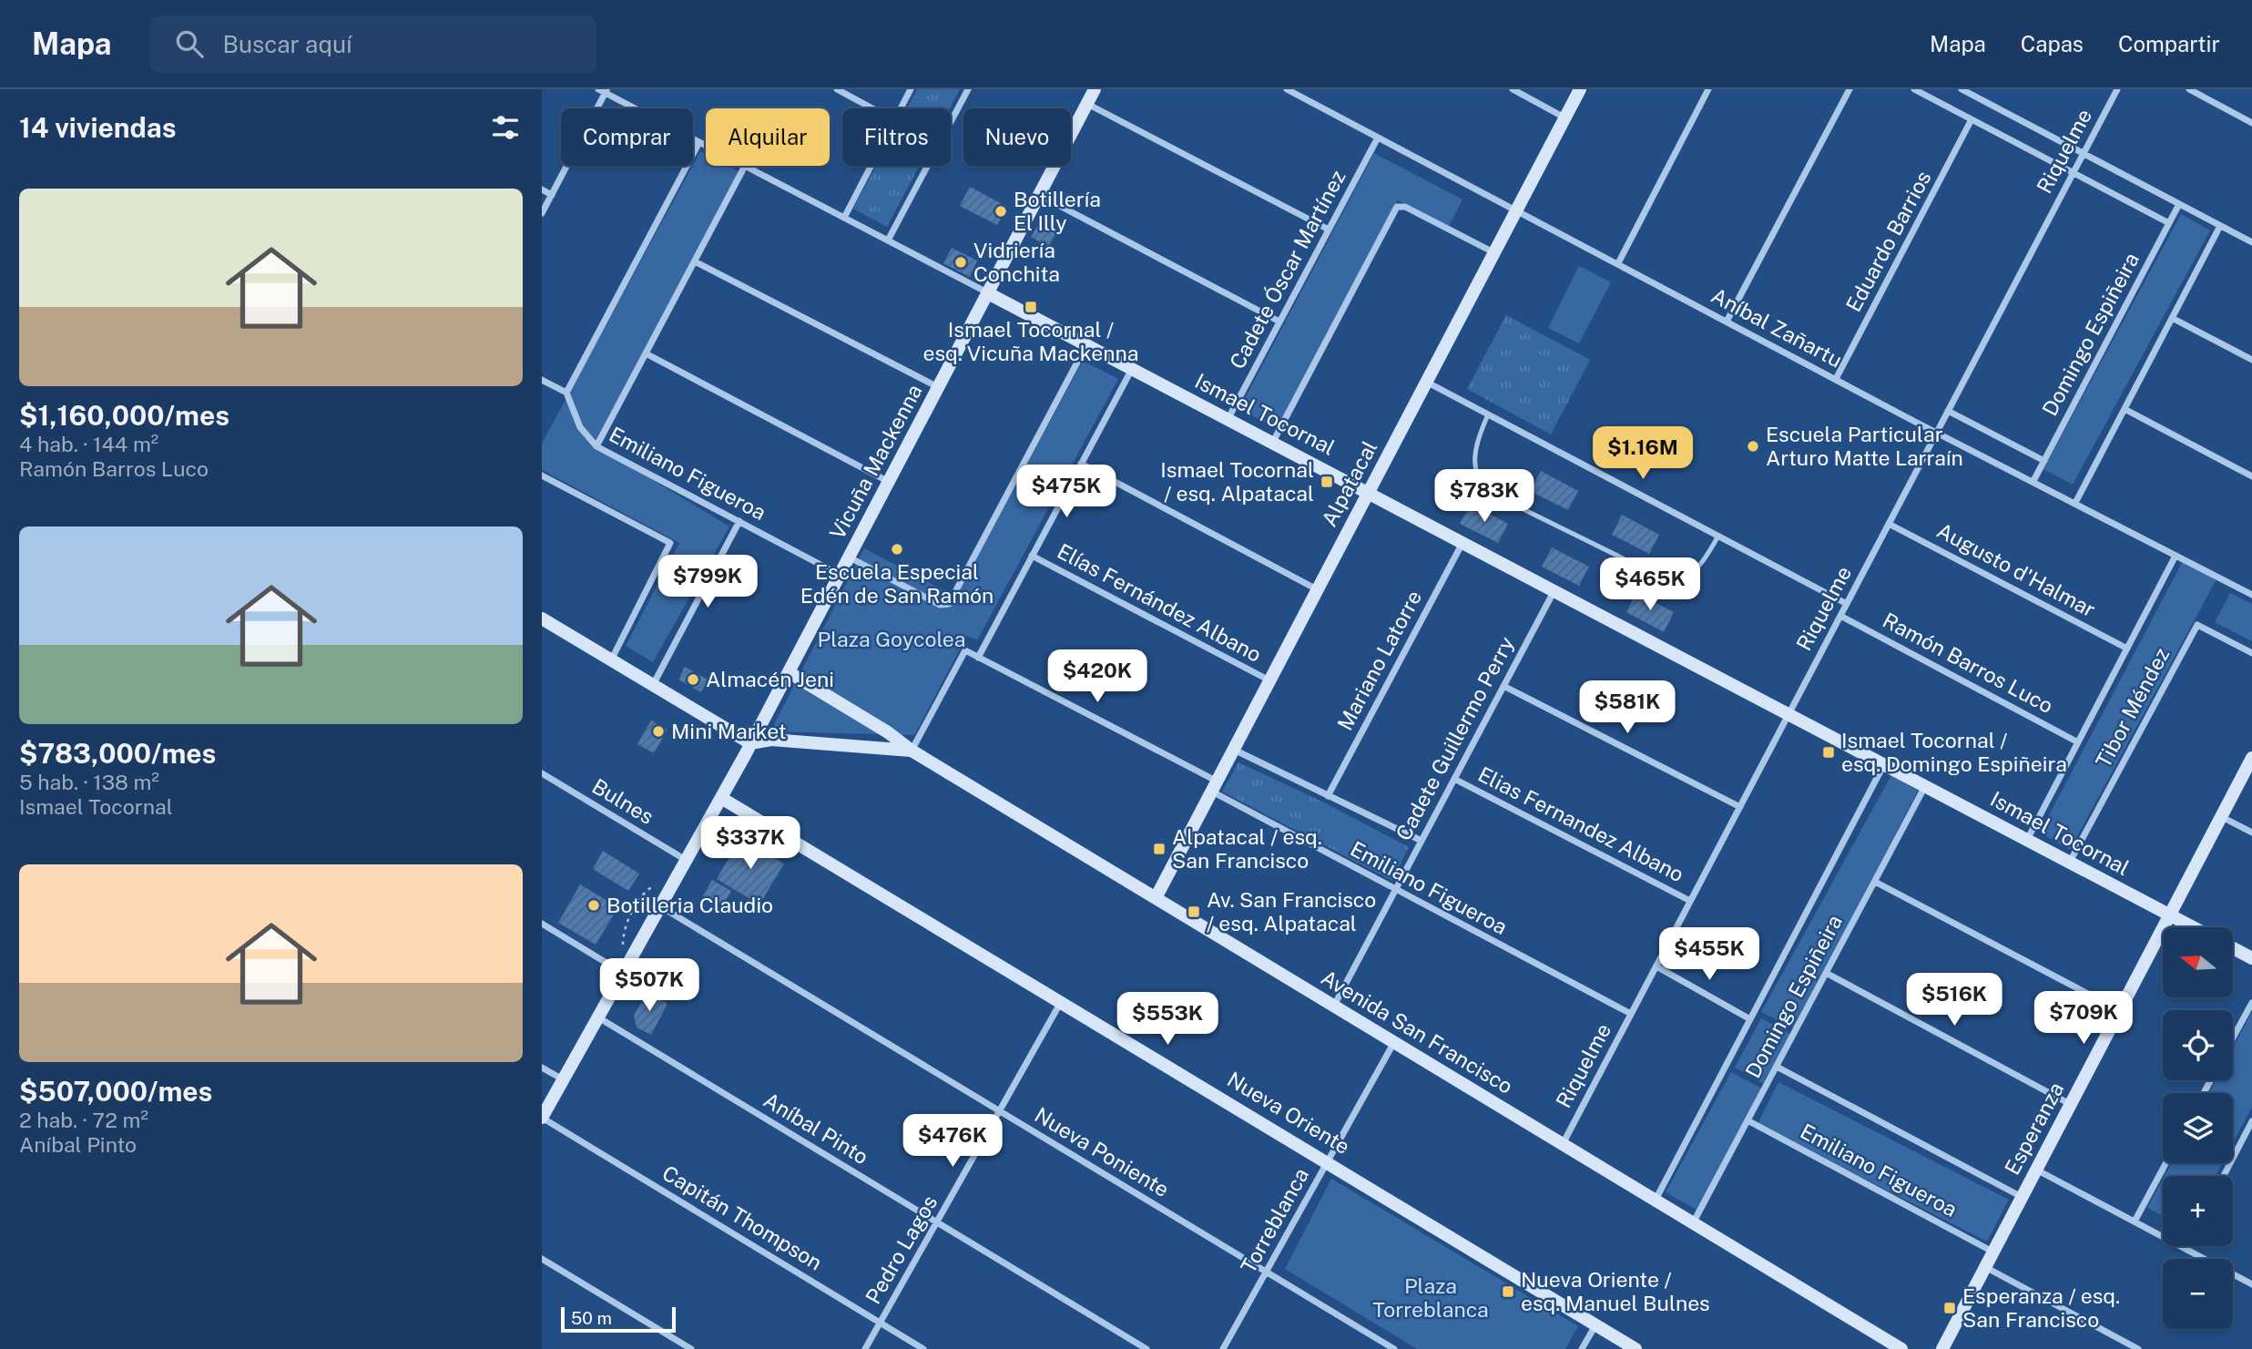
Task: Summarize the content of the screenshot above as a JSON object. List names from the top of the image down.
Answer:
{
  "streets": {
    "main road": [
      "Ismael Tocornal",
      "Vicuña Mackenna",
      "Alpatacal",
      "Avenida San Francisco",
      "Nueva Oriente",
      "Esperanza"
    ],
    "street": [
      "Riquelme",
      "Eduardo Barrios",
      "Cadete Óscar Martínez",
      "Aníbal Zañartu",
      "Domingo Espiñeira",
      "Emiliano Figueroa",
      "Augusto d'Halmar",
      "Elías Fernández Albano",
      "Mariano Latorre",
      "Ramón Barros Luco",
      "Tibor Méndez",
      "Cadete Guillermo Perry",
      "Bulnes",
      "Elias Fernandez Albano",
      "Aníbal Pinto",
      "Nueva Poniente",
      "Capitán Thompson",
      "Torreblanca",
      "Pedro Lagos"
    ]
  },
  "crossings": [
    ["Riquelme", "Aníbal Zañartu"],
    ["Riquelme", "Ismael Tocornal"],
    ["Riquelme", "Emiliano Figueroa"],
    ["Riquelme", "Augusto d'Halmar"],
    ["Riquelme", "Ramón Barros Luco"],
    ["Riquelme", "Elias Fernandez Albano"],
    ["Riquelme", "Avenida San Francisco"],
    ["Eduardo Barrios", "Aníbal Zañartu"],
    ["Cadete Óscar Martínez", "Aníbal Zañartu"],
    ["Cadete Óscar Martínez", "Ismael Tocornal"],
    ["Aníbal Zañartu", "Domingo Espiñeira"],
    ["Aníbal Zañartu", "Alpatacal"],
    ["Aníbal Zañartu", "Tibor Méndez"],
    ["Domingo Espiñeira", "Ismael Tocornal"],
    ["Domingo Espiñeira", "Emiliano Figueroa"],
    ["Domingo Espiñeira", "Avenida San Francisco"],
    ["Ismael Tocornal", "Vicuña Mackenna"],
    ["Ismael Tocornal", "Alpatacal"],
    ["Ismael Tocornal", "Mariano Latorre"],
    ["Ismael Tocornal", "Tibor Méndez"],
    ["Ismael Tocornal", "Cadete Guillermo Perry"],
    ["Ismael Tocornal", "Esperanza"],
    ["Vicuña Mackenna", "Emiliano Figueroa"],
    ["Vicuña Mackenna", "Bulnes"],
    ["Vicuña Mackenna", "Avenida San Francisco"],
    ["Vicuña Mackenna", "Nueva Oriente"],
    ["Vicuña Mackenna", "Aníbal Pinto"],
    ["Vicuña Mackenna", "Nueva Poniente"],
    ["Vicuña Mackenna", "Capitán Thompson"],
    ["Emiliano Figueroa", "Alpatacal"],
    ["Emiliano Figueroa", "Mariano Latorre"],
    ["Emiliano Figueroa", "Cadete Guillermo Perry"],
    ["Emiliano Figueroa", "Avenida San Francisco"],
    ["Emiliano Figueroa", "Esperanza"],
    ["Alpatacal", "Elías Fernández Albano"],
    ["Alpatacal", "Avenida San Francisco"],
    ["Augusto d'Halmar", "Tibor Méndez"],
    ["Ramón Barros Luco", "Tibor Méndez"],
    ["Cadete Guillermo Perry", "Elias Fernandez Albano"],
    ["Cadete Guillermo Perry", "Avenida San Francisco"],
    ["Avenida San Francisco", "Torreblanca"],
    ["Nueva Oriente", "Torreblanca"],
    ["Nueva Oriente", "Pedro Lagos"],
    ["Aníbal Pinto", "Pedro Lagos"],
    ["Nueva Poniente", "Torreblanca"],
    ["Nueva Poniente", "Pedro Lagos"],
    ["Capitán Thompson", "Pedro Lagos"]
  ],
  "parks": ["Plaza Goycolea", "Plaza Torreblanca"],
  "places": {
    "other": [
      "Botillería El Illy",
      "Vidriería Conchita",
      "Escuela Particular Arturo Matte Larraín",
      "Escuela Especial Edén de San Ramón",
      "Almacén Jeni",
      "Mini Market",
      "Botilleria Claudio"
    ],
    "transit": [
      "Ismael Tocornal / esq. Vicuña Mackenna",
      "Ismael Tocornal / esq. Alpatacal",
      "Ismael Tocornal / esq. Domingo Espiñeira",
      "Alpatacal / esq. San Francisco",
      "Av. San Francisco / esq. Alpatacal",
      "Nueva Oriente / esq. Manuel Bulnes",
      "Esperanza / esq. San Francisco"
    ]
  },
  "scale_bar": "50 m",
  "north": "left",
  "page": {
    "header": "Mapa",
    "search": "Buscar aquí",
    "nav": ["Mapa", "Capas", "Compartir"],
    "heading": "14 viviendas",
    "chip": [
      "Comprar",
      "Alquilar",
      "Filtros",
      "Nuevo"
    ],
    "list": [
      {
        "name": "$1,160,000/mes",
        "note": "4 hab. · 144 m² · Ramón Barros Luco"
      },
      {
        "name": "$783,000/mes",
        "note": "5 hab. · 138 m² · Ismael Tocornal"
      },
      {
        "name": "$507,000/mes",
        "note": "2 hab. · 72 m² · Aníbal Pinto"
      }
    ],
    "price": [
      "$1.16M",
      "$475K",
      "$783K",
      "$799K",
      "$465K",
      "$420K",
      "$581K",
      "$337K",
      "$455K",
      "$507K",
      "$516K",
      "$709K",
      "$553K",
      "$476K"
    ],
    "map_buttons": ["+", "−"],
    "scale": "50 m"
  }
}
